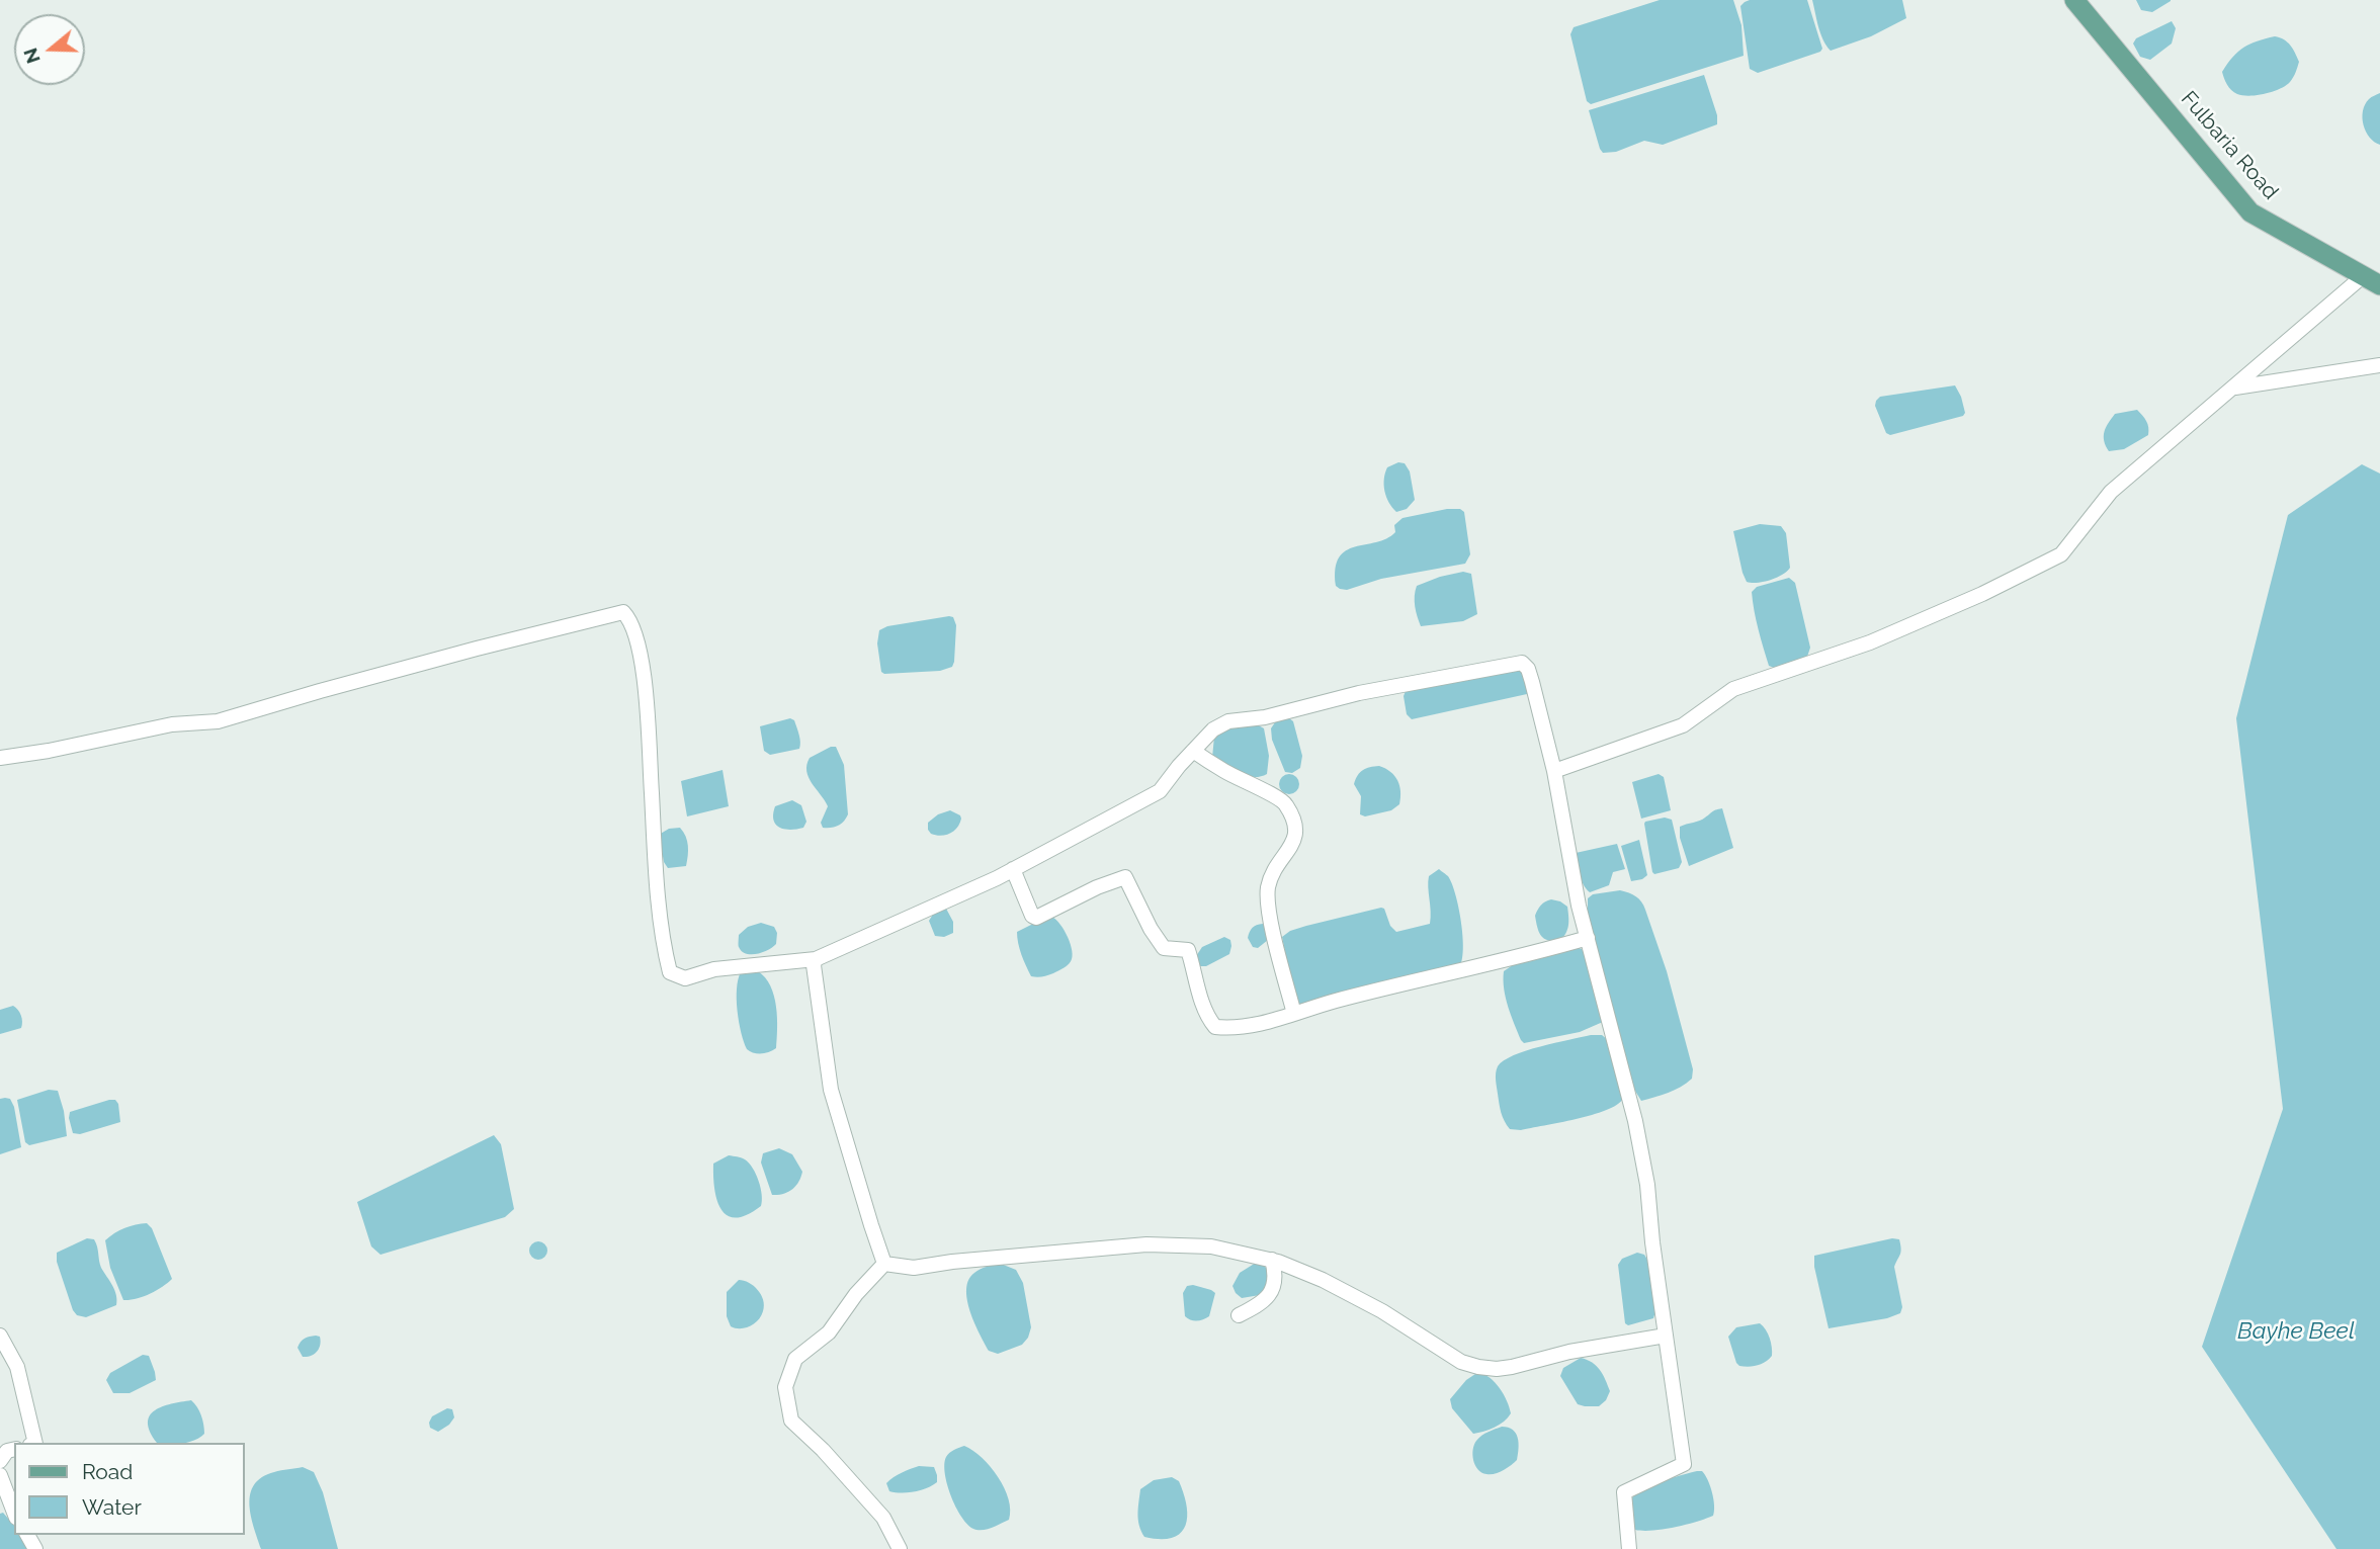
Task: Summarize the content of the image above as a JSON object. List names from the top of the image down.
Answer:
{
  "streets": {
    "main road": ["Fulbaria Road"]
  },
  "water": ["Bayhe Beel"],
  "legend": ["Road", "Water"],
  "north": "left"
}
